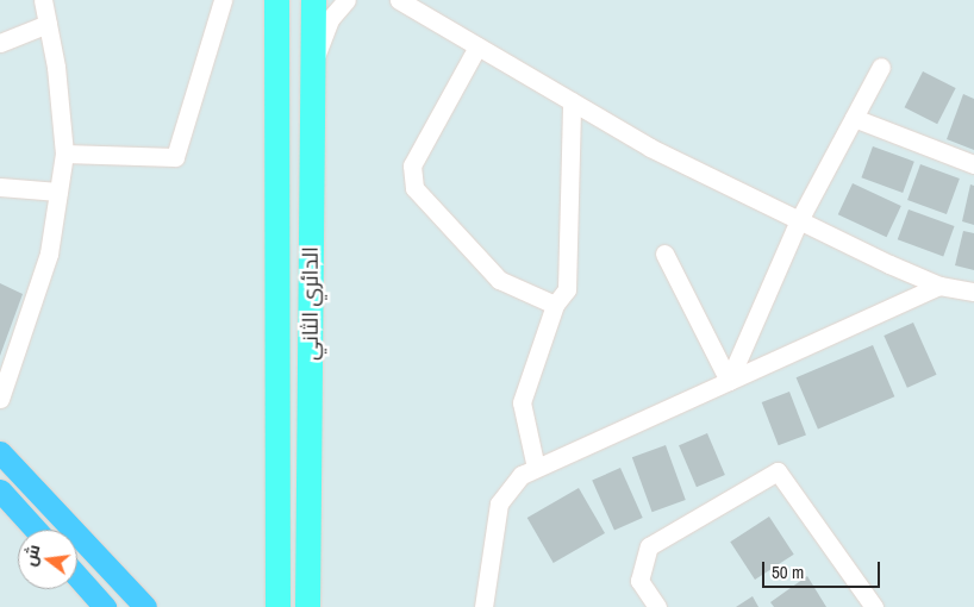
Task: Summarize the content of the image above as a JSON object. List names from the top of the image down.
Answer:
{
  "streets": {
    "highway": ["الدائري الثاني"]
  },
  "scale_bar": "50 m",
  "north": "left"
}
